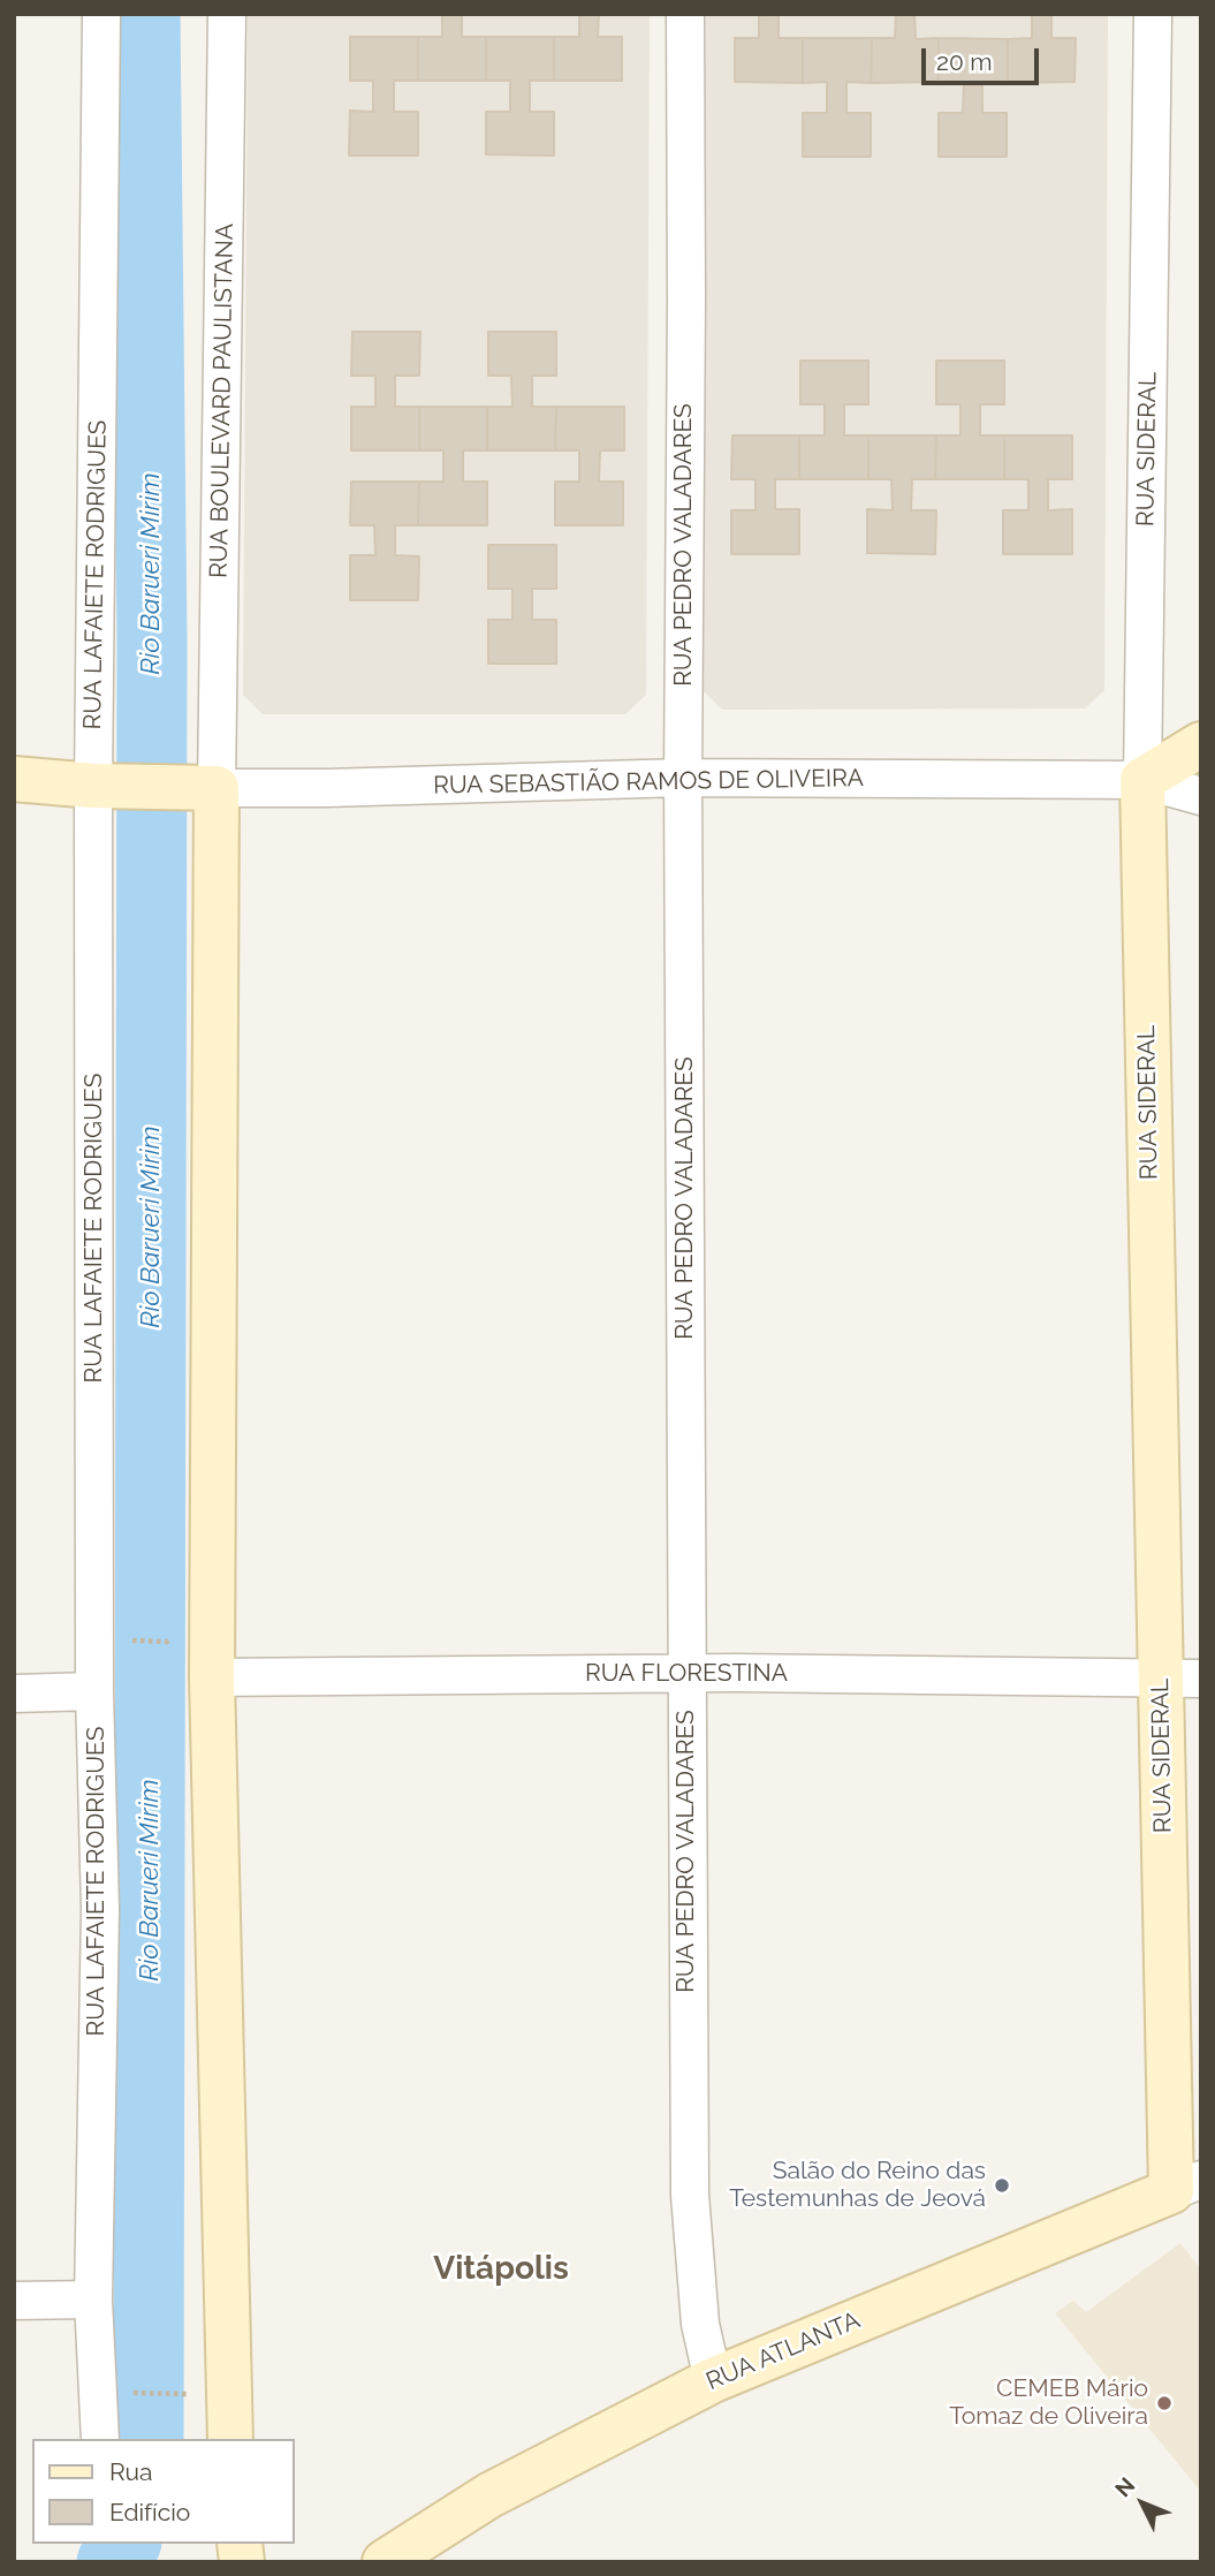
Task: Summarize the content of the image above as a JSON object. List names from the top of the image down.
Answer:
{
  "streets": {
    "main road": ["RUA SIDERAL", "RUA SEBASTIÃO RAMOS DE OLIVEIRA", "RUA ATLANTA"],
    "street": [
      "RUA BOULEVARD PAULISTANA",
      "RUA PEDRO VALADARES",
      "RUA LAFAIETE RODRIGUES",
      "RUA FLORESTINA"
    ]
  },
  "crossings": [
    ["RUA BOULEVARD PAULISTANA", "RUA SEBASTIÃO RAMOS DE OLIVEIRA"],
    ["RUA SIDERAL", "RUA SEBASTIÃO RAMOS DE OLIVEIRA"],
    ["RUA SIDERAL", "RUA FLORESTINA"],
    ["RUA SIDERAL", "RUA ATLANTA"],
    ["RUA PEDRO VALADARES", "RUA SEBASTIÃO RAMOS DE OLIVEIRA"],
    ["RUA PEDRO VALADARES", "RUA FLORESTINA"],
    ["RUA PEDRO VALADARES", "RUA ATLANTA"],
    ["RUA LAFAIETE RODRIGUES", "RUA SEBASTIÃO RAMOS DE OLIVEIRA"]
  ],
  "districts": ["Vitápolis"],
  "water": ["Rio Barueri Mirim"],
  "places": ["Salão do Reino das Testemunhas de Jeová", "CEMEB Mário Tomaz de Oliveira"],
  "legend": ["Rua", "Edifício"],
  "scale_bar": "20 m",
  "north": "top left"
}
